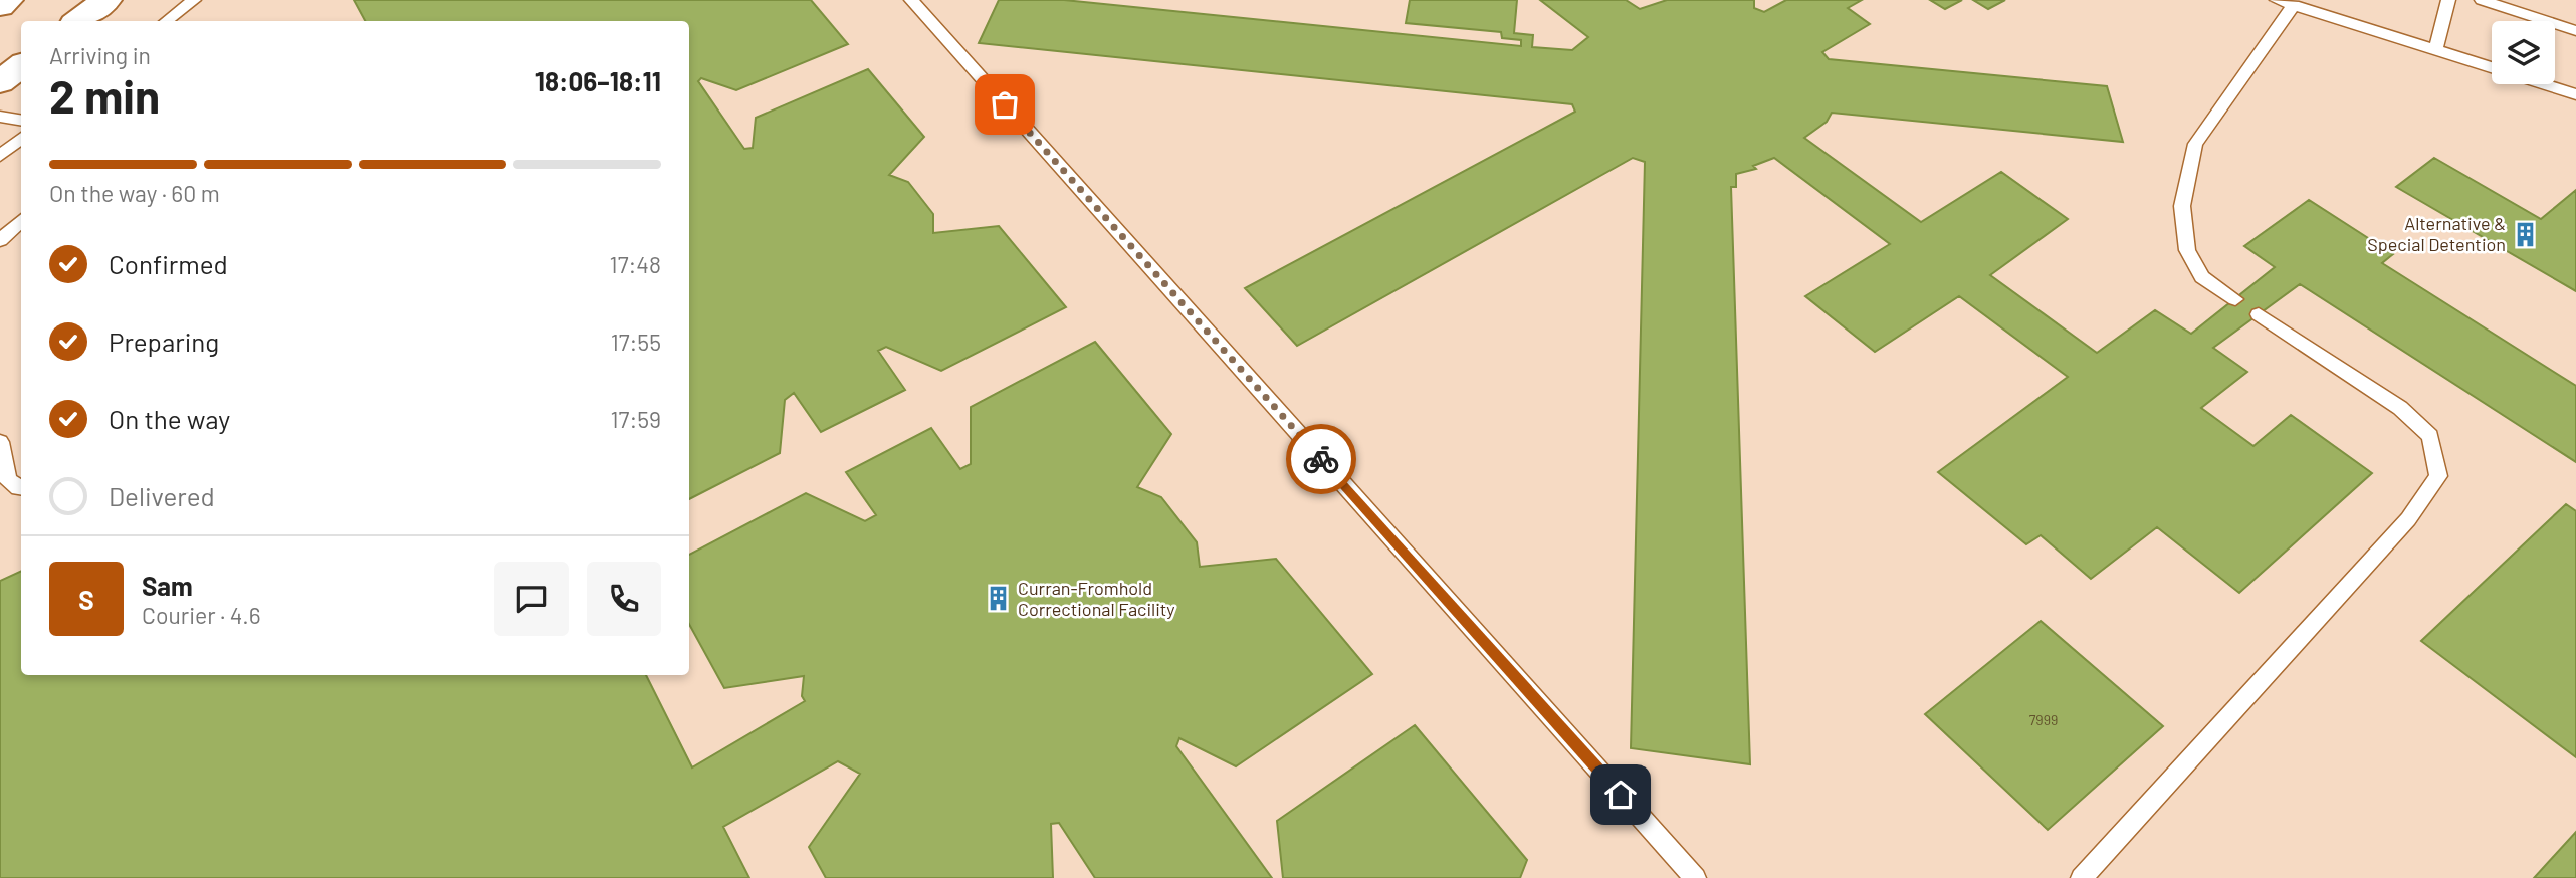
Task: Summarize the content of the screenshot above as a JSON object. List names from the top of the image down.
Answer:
{
  "places": {
    "building": ["Alternative & Special Detention", "Curran-Fromhold Correctional Facility"]
  },
  "house_numbers": ["7999"],
  "page": {
    "heading": ["2 min", "Arriving in", "18:06–18:11"],
    "panel": ["Sam", "Courier · 4.6"],
    "bar": "On the way · 60 m",
    "list": [
      ["Confirmed", "17:48"],
      ["Preparing", "17:55"],
      ["On the way", "17:59"],
      "Delivered"
    ],
    "round": "S"
  }
}
